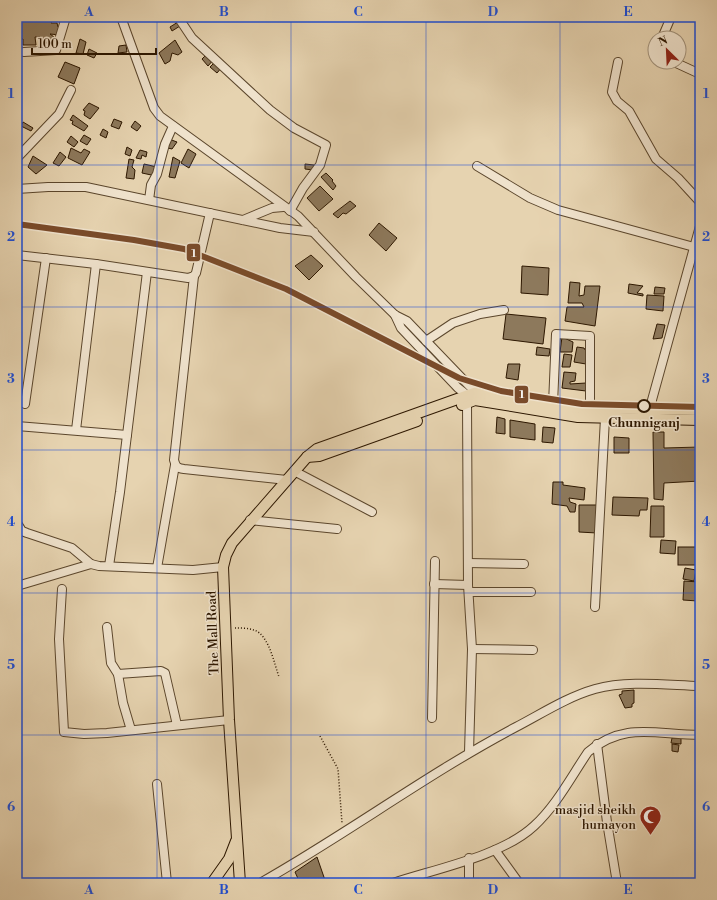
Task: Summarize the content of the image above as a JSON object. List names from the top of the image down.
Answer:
{
  "streets": {
    "main road": ["The Mall Road"]
  },
  "places": {
    "other": ["Chunniganj"],
    "mosque": ["masjid sheikh humayon"]
  },
  "lines": ["transit line 1"],
  "scale_bar": "100 m",
  "north": "top left",
  "grid": {
    "columns": [
      "A",
      "B",
      "C",
      "D",
      "E"
    ],
    "rows": [
      "1",
      "2",
      "3",
      "4",
      "5",
      "6"
    ]
  }
}
